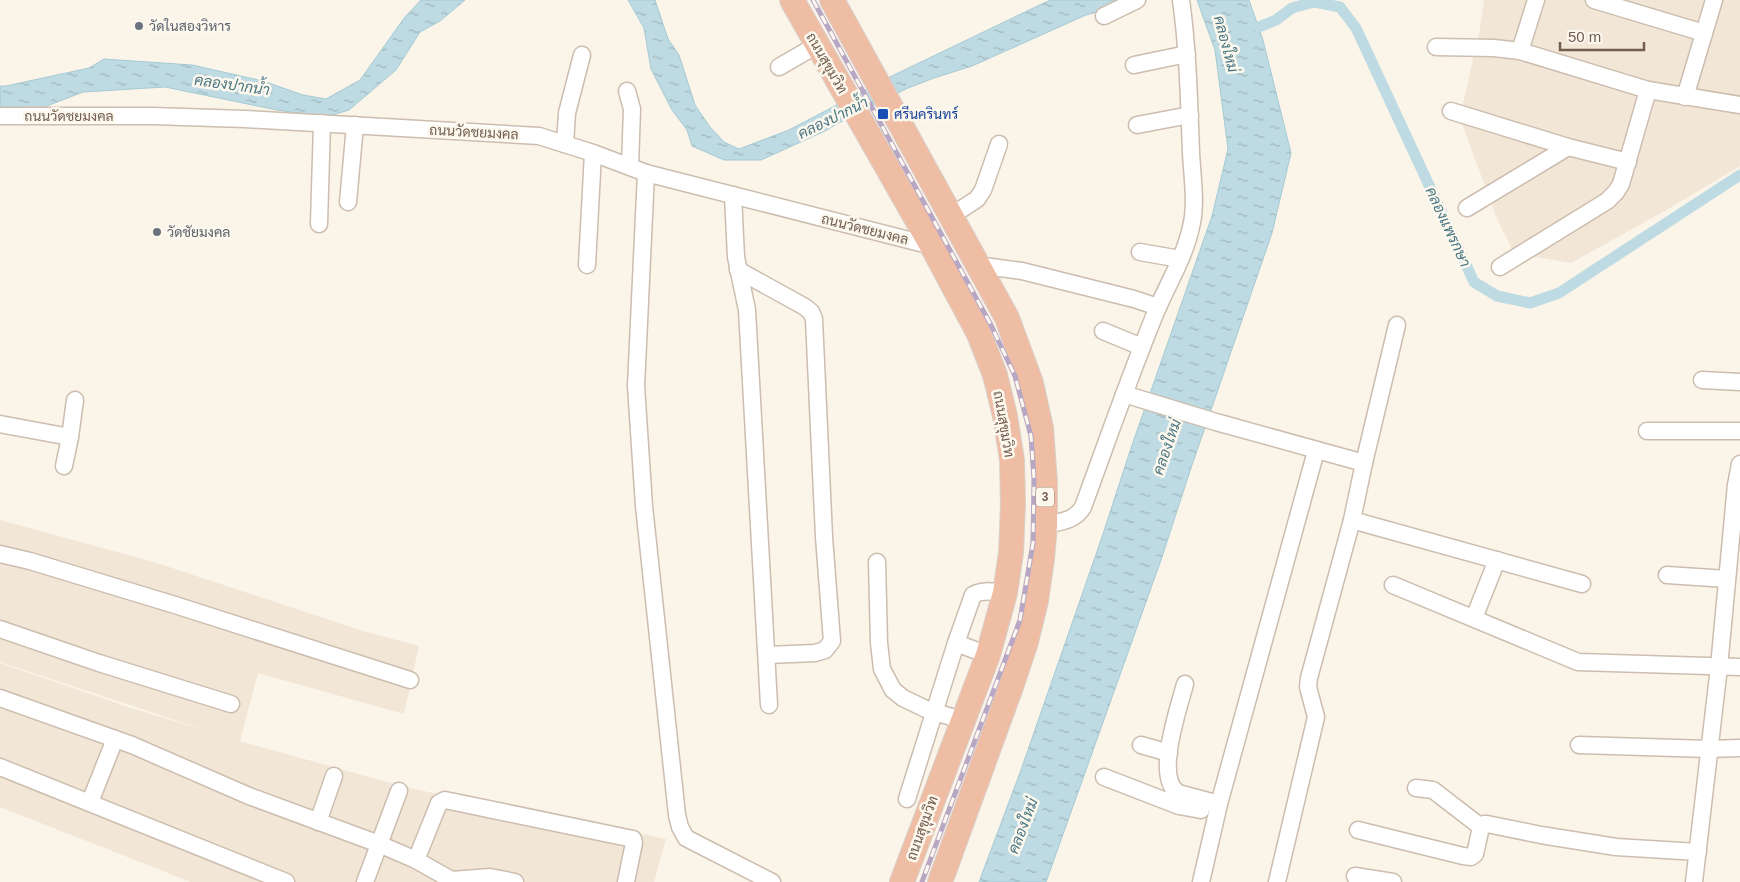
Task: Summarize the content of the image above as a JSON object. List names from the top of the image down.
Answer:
{
  "streets": {
    "highway": ["ถนนสุขุมวิท", "3"],
    "street": ["ถนนวัดชยมงคล"]
  },
  "crossings": [
    ["ถนนสุขุมวิท", "ถนนวัดชยมงคล"]
  ],
  "water": ["คลองใหม่", "คลองปากน้ำ", "คลองแพรกษา"],
  "places": {
    "other": ["วัดในสองวิหาร", "วัดชัยมงคล"],
    "transit": ["ศรีนครินทร์"]
  },
  "scale_bar": "50 m"
}
